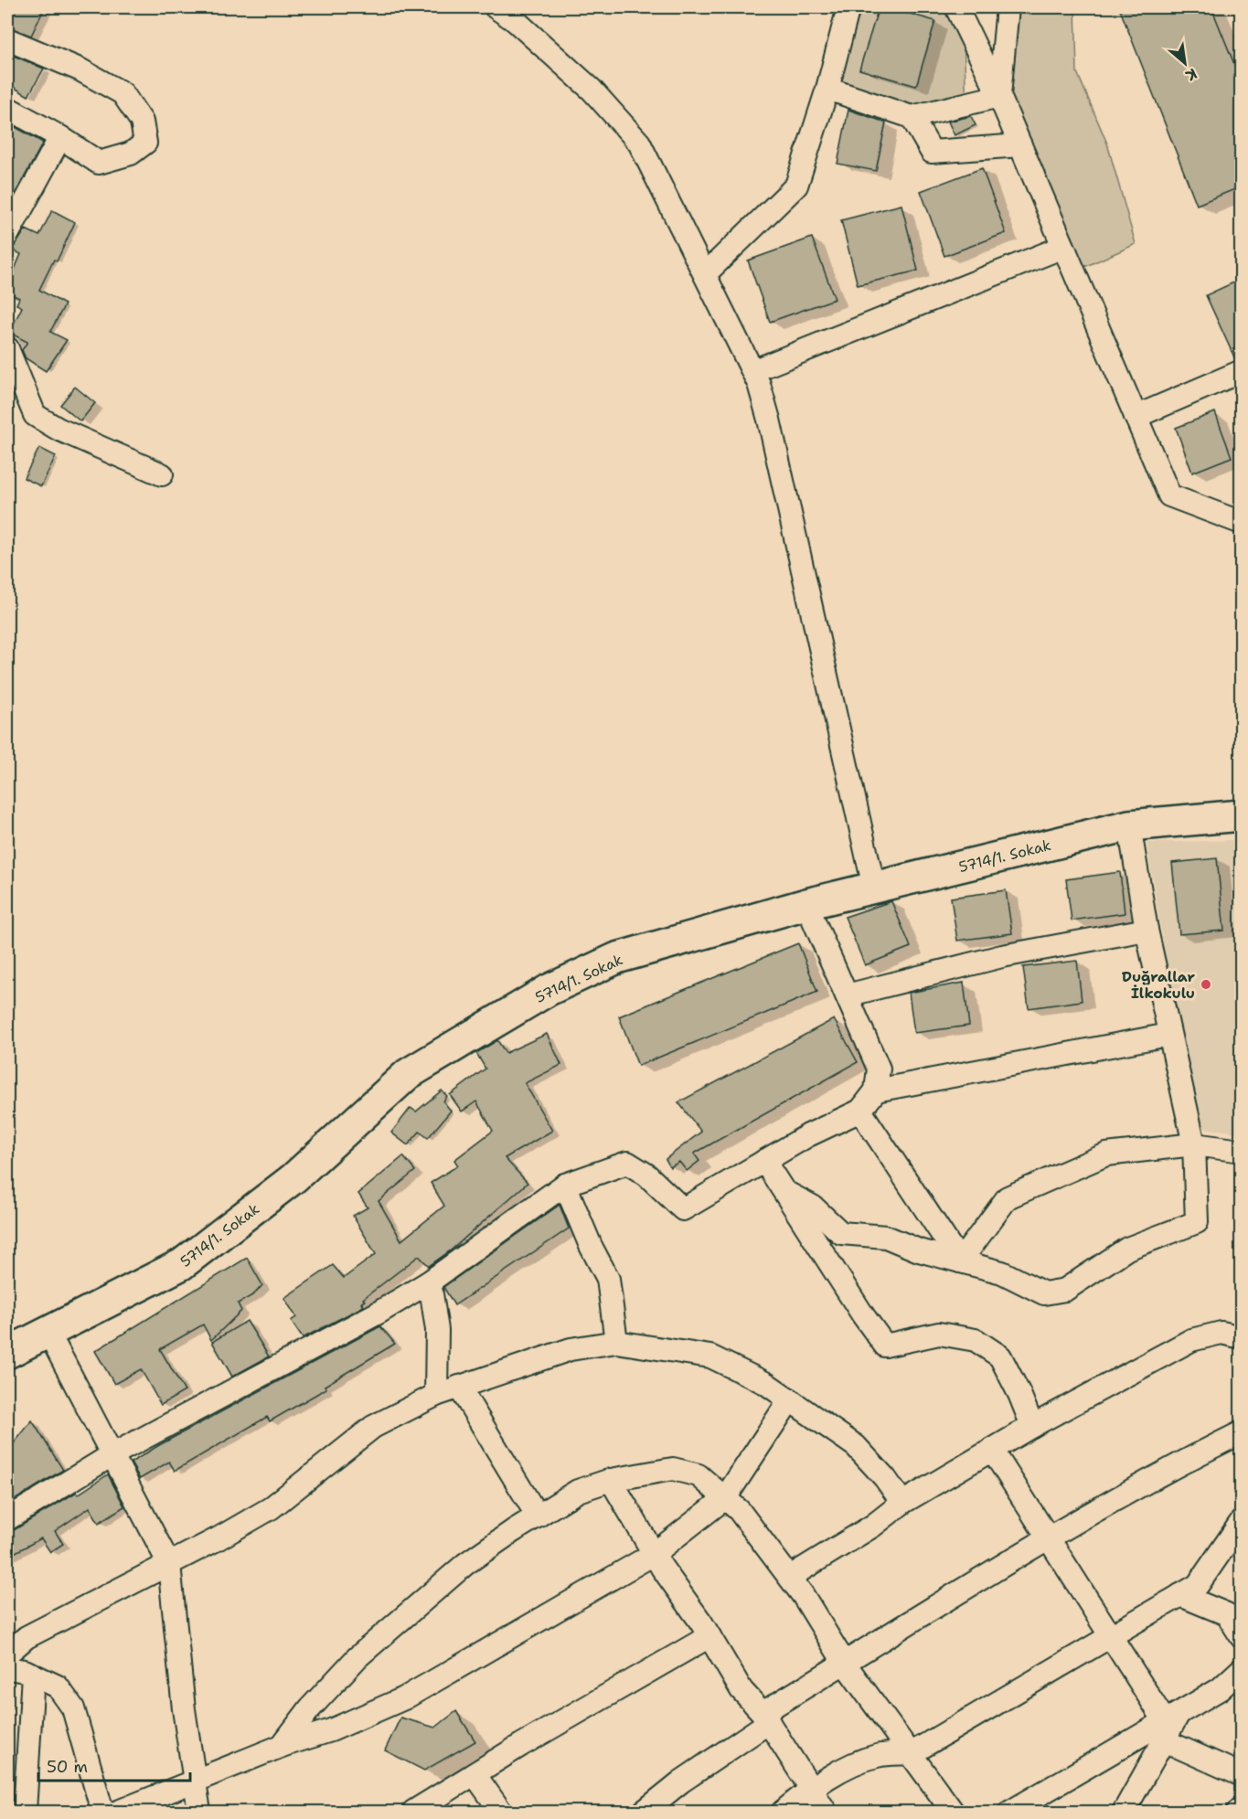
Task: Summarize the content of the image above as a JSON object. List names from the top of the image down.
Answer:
{
  "streets": {
    "main road": ["5714/1. Sokak"]
  },
  "places": ["Duğrallar İlkokulu"],
  "scale_bar": "50 m",
  "north": "bottom right"
}
